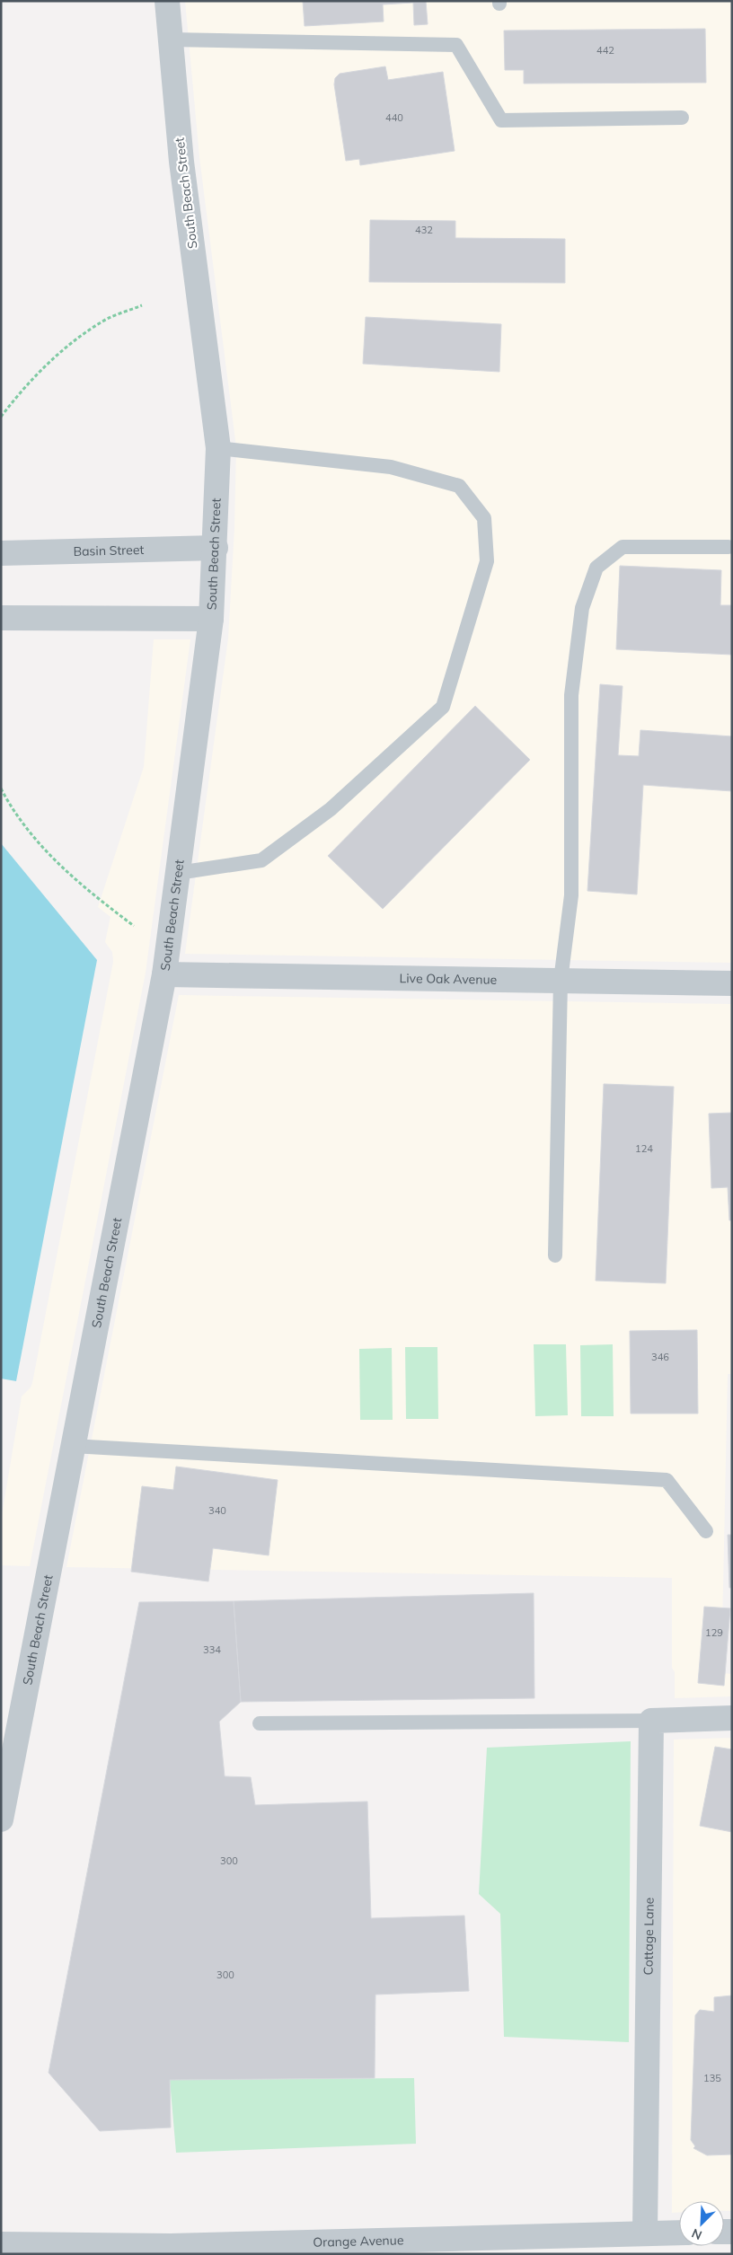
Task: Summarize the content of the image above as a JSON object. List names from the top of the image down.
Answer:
{
  "streets": {
    "street": [
      "South Beach Street",
      "Basin Street",
      "Live Oak Avenue",
      "Cottage Lane",
      "Orange Avenue"
    ]
  },
  "crossings": [
    ["South Beach Street", "Basin Street"],
    ["South Beach Street", "Live Oak Avenue"],
    ["Cottage Lane", "Orange Avenue"]
  ],
  "house_numbers": [
    "442",
    "440",
    "432",
    "124",
    "346",
    "340",
    "129",
    "334",
    "300",
    "300",
    "135"
  ],
  "north": "bottom left"
}
